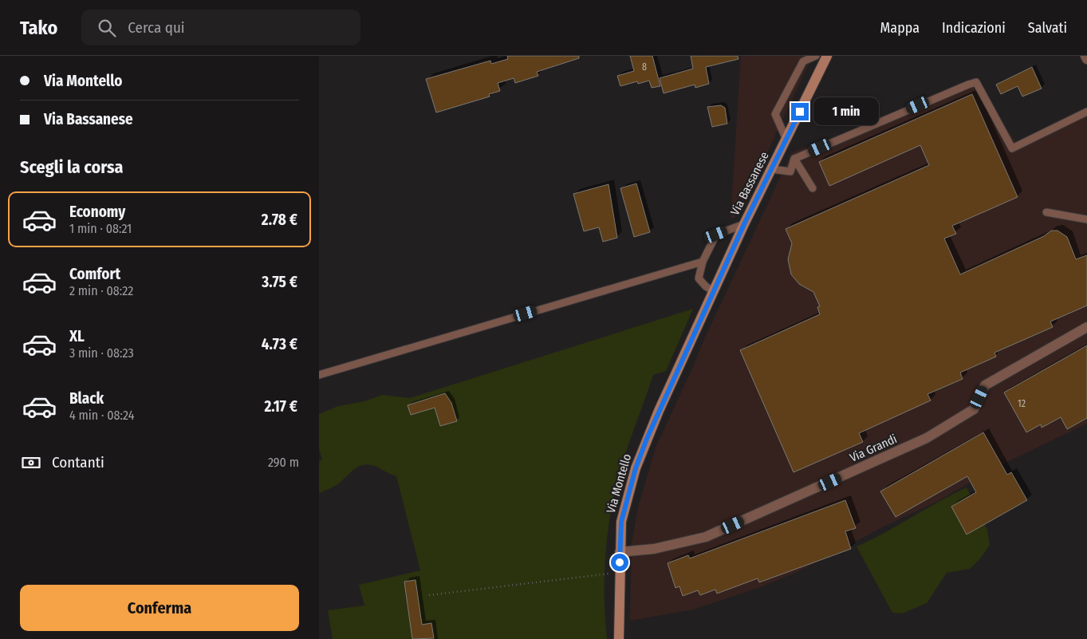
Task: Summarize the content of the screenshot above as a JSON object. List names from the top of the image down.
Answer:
{
  "streets": {
    "main road": ["Via Bassanese", "Via Montello"],
    "street": ["Via Grandi"]
  },
  "crossings": [
    ["Via Bassanese", "Via Montello"],
    ["Via Grandi", "Via Montello"]
  ],
  "house_numbers": ["8", "12"],
  "page": {
    "header": "Tako",
    "search": "Cerca qui",
    "nav": ["Mappa", "Indicazioni", "Salvati"],
    "banner": ["Via Montello", "Via Bassanese"],
    "bubble": "1 min",
    "heading": "Scegli la corsa",
    "list": [
      {
        "name": "Economy",
        "note": "1 min · 08:21",
        "value": "2.78 €"
      },
      {
        "name": "Comfort",
        "note": "2 min · 08:22",
        "value": "3.75 €"
      },
      {
        "name": "XL",
        "note": "3 min · 08:23",
        "value": "4.73 €"
      },
      {
        "name": "Black",
        "note": "4 min · 08:24",
        "value": "2.17 €"
      }
    ],
    "pay": ["Contanti", "290 m"],
    "buttons": "Conferma"
  }
}
